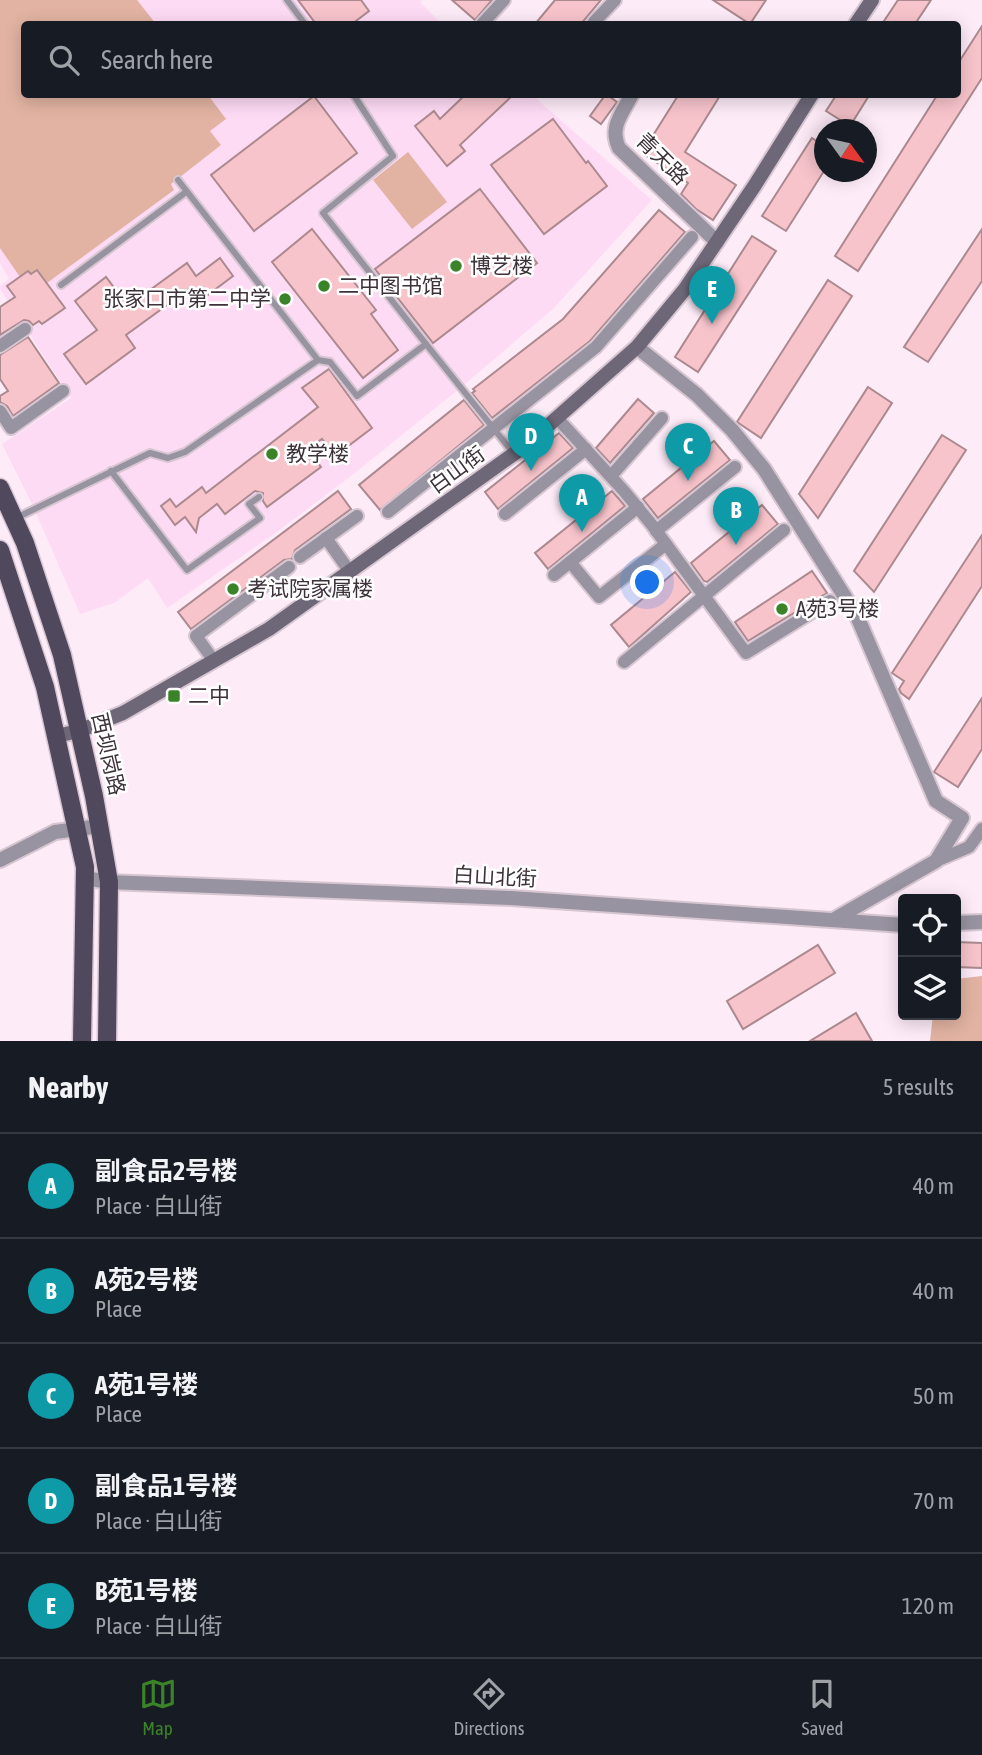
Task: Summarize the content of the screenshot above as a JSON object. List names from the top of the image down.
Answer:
{
  "streets": {
    "main road": ["白山街", "西坝岗路"],
    "street": ["青天路", "白山北街"]
  },
  "crossings": [
    ["青天路", "白山街"],
    ["白山街", "西坝岗路"],
    ["西坝岗路", "白山北街"]
  ],
  "places": {
    "other": [
      "博艺楼",
      "二中图书馆",
      "张家口市第二中学",
      "教学楼",
      "考试院家属楼",
      "A苑3号楼"
    ],
    "transit": ["二中"]
  },
  "north": "bottom right",
  "page": {
    "search": "Search here",
    "pins": [
      "E",
      "D",
      "C",
      "A",
      "B"
    ],
    "heading": ["Nearby", "5 results"],
    "list": [
      {
        "mark": "A",
        "name": "副食品2号楼",
        "note": "Place · 白山街",
        "value": "40 m"
      },
      {
        "mark": "B",
        "name": "A苑2号楼",
        "note": "Place",
        "value": "40 m"
      },
      {
        "mark": "C",
        "name": "A苑1号楼",
        "note": "Place",
        "value": "50 m"
      },
      {
        "mark": "D",
        "name": "副食品1号楼",
        "note": "Place · 白山街",
        "value": "70 m"
      },
      {
        "mark": "E",
        "name": "B苑1号楼",
        "note": "Place · 白山街",
        "value": "120 m"
      }
    ],
    "nav": ["Map", "Directions", "Saved"]
  }
}
